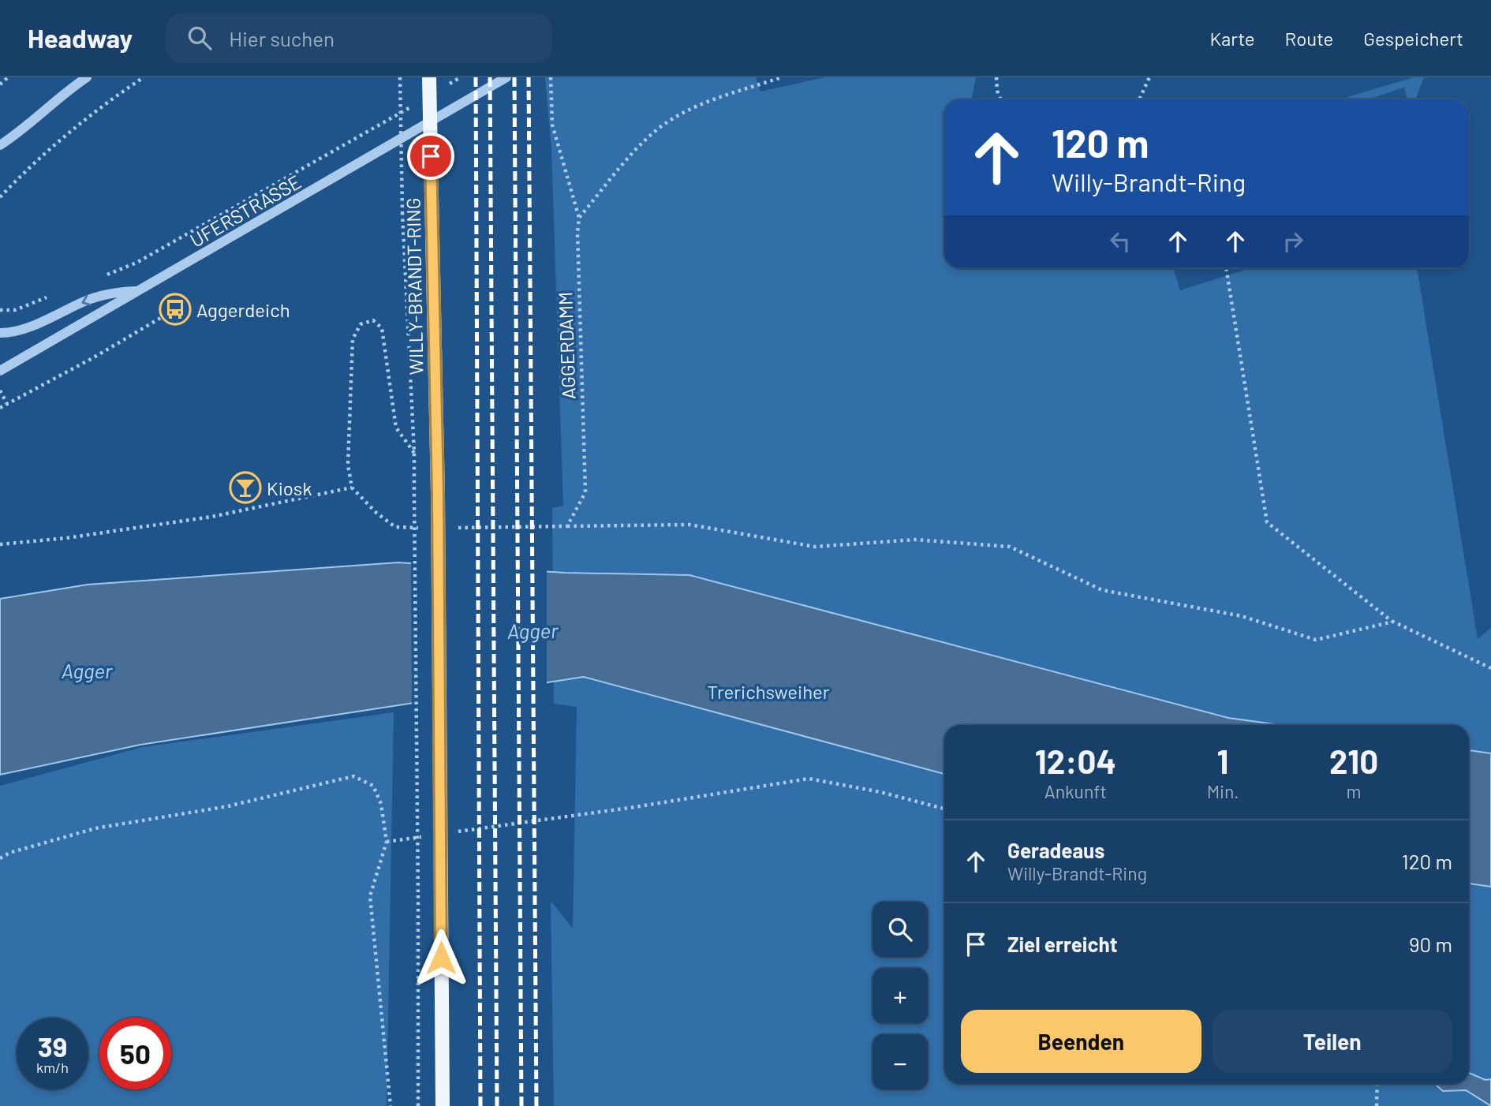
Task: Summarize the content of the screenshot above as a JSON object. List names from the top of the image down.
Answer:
{
  "streets": {
    "main road": ["WILLY-BRANDT-RING"],
    "street": ["UFERSTRASSE"],
    "path": ["AGGERDAMM"]
  },
  "water": ["Agger"],
  "parks": ["Trerichsweiher"],
  "places": {
    "bus stop": ["Aggerdeich"],
    "bar": ["Kiosk"]
  },
  "page": {
    "header": "Headway",
    "search": "Hier suchen",
    "nav": ["Karte", "Route", "Gespeichert"],
    "turn": ["120 m", "Willy-Brandt-Ring"],
    "eta": [
      "12:04",
      "Ankunft",
      "1",
      "Min.",
      "210",
      "m"
    ],
    "list": [
      {
        "name": "Geradeaus",
        "note": "Willy-Brandt-Ring",
        "value": "120 m"
      },
      {
        "name": "Ziel erreicht",
        "value": "90 m"
      }
    ],
    "map_buttons": ["+", "−"],
    "buttons": ["Beenden", "Teilen"],
    "speed": "39 km/h",
    "limit": "50"
  }
}
